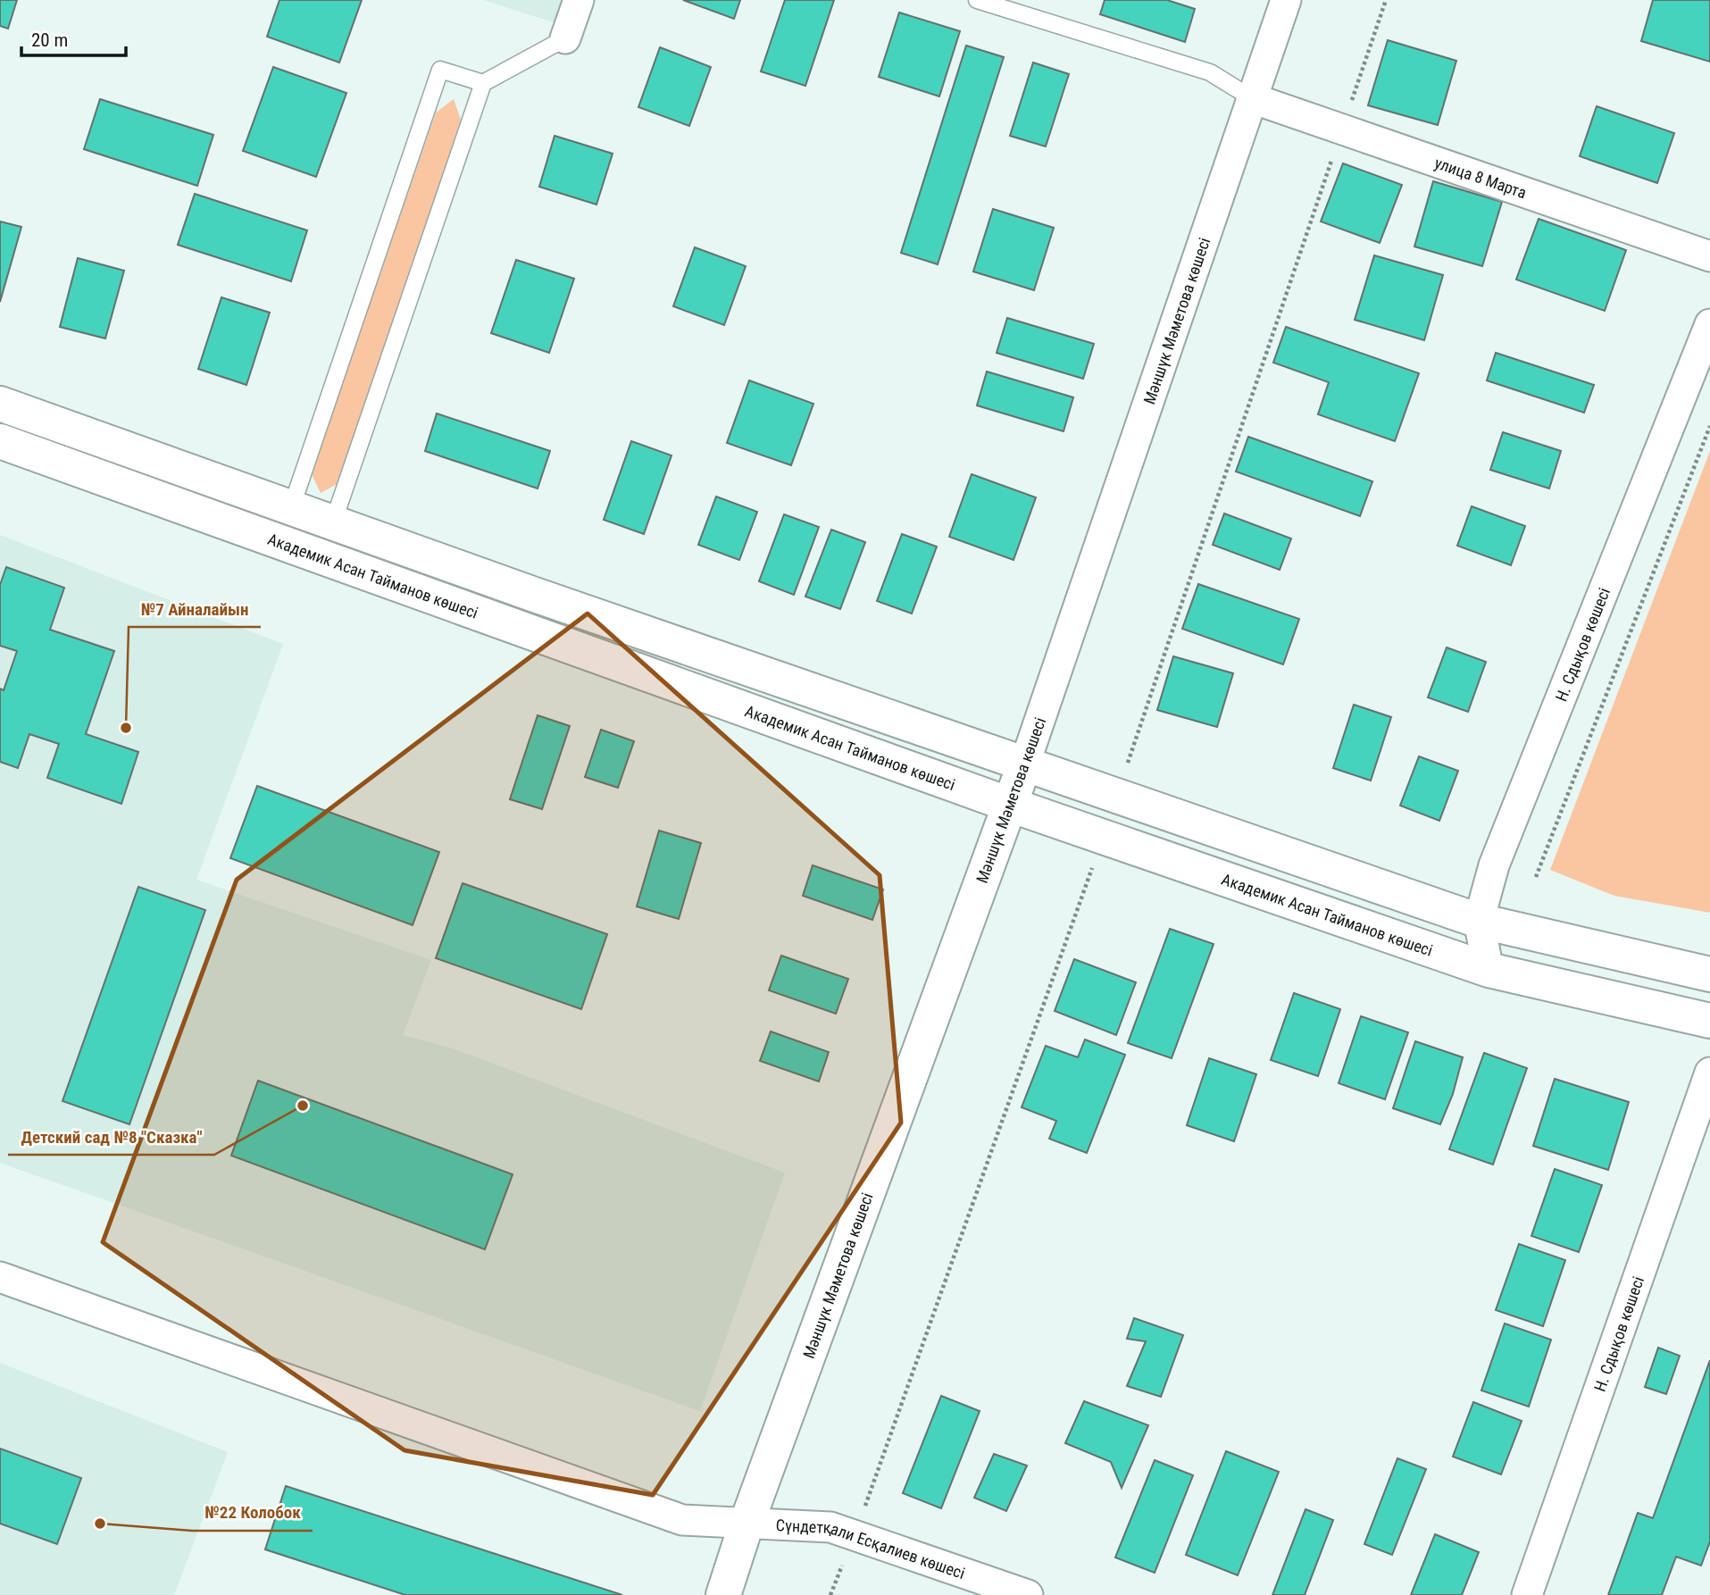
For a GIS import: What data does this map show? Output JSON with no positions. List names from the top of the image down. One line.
{"streets":{"main road":["Мәншүк Мәметова көшесі","Академик Асан Тайманов көшесі"],"street":["улица 8 Марта","Н. Сдықов көшесі","Сүндетқали Есқалиев көшесі"]},"crossings":[["улица 8 Марта","Мәншүк Мәметова көшесі"],["Мәншүк Мәметова көшесі","Академик Асан Тайманов көшесі"],["Мәншүк Мәметова көшесі","Сүндетқали Есқалиев көшесі"],["Академик Асан Тайманов көшесі","Н. Сдықов көшесі"]],"places":["№7 Айналайын","Детский сад №8 \"Сказка\"","№22 Колобок"],"scale_bar":"20 m"}
